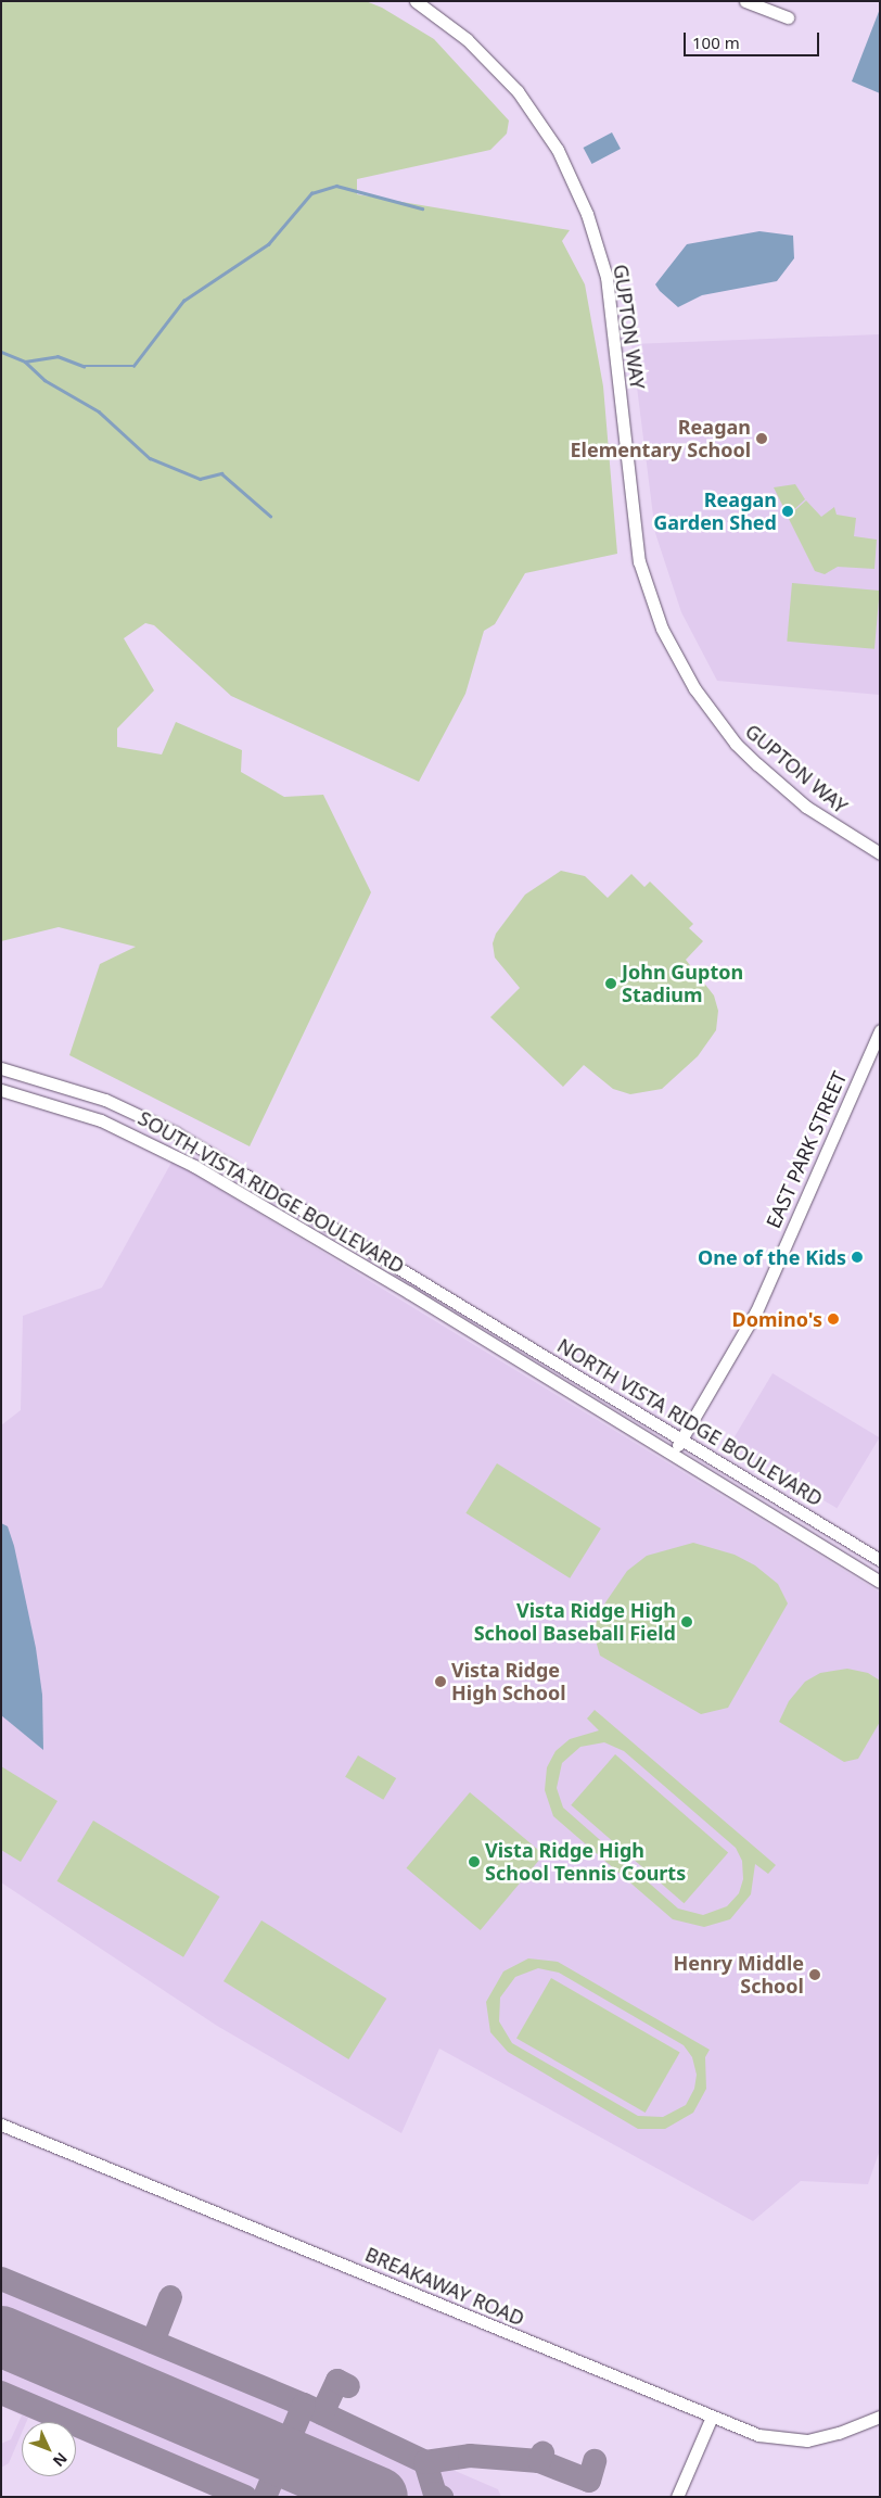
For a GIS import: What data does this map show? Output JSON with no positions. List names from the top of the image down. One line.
{"streets":{"street":["GUPTON WAY","EAST PARK STREET","SOUTH VISTA RIDGE BOULEVARD","NORTH VISTA RIDGE BOULEVARD","BREAKAWAY ROAD"]},"crossings":[["EAST PARK STREET","NORTH VISTA RIDGE BOULEVARD"],["SOUTH VISTA RIDGE BOULEVARD","NORTH VISTA RIDGE BOULEVARD"]],"places":["Reagan Elementary School","Reagan Garden Shed","John Gupton Stadium","One of the Kids","Domino's","Vista Ridge High School Baseball Field","Vista Ridge High School","Vista Ridge High School Tennis Courts","Henry Middle School"],"scale_bar":"100 m","north":"bottom right"}
